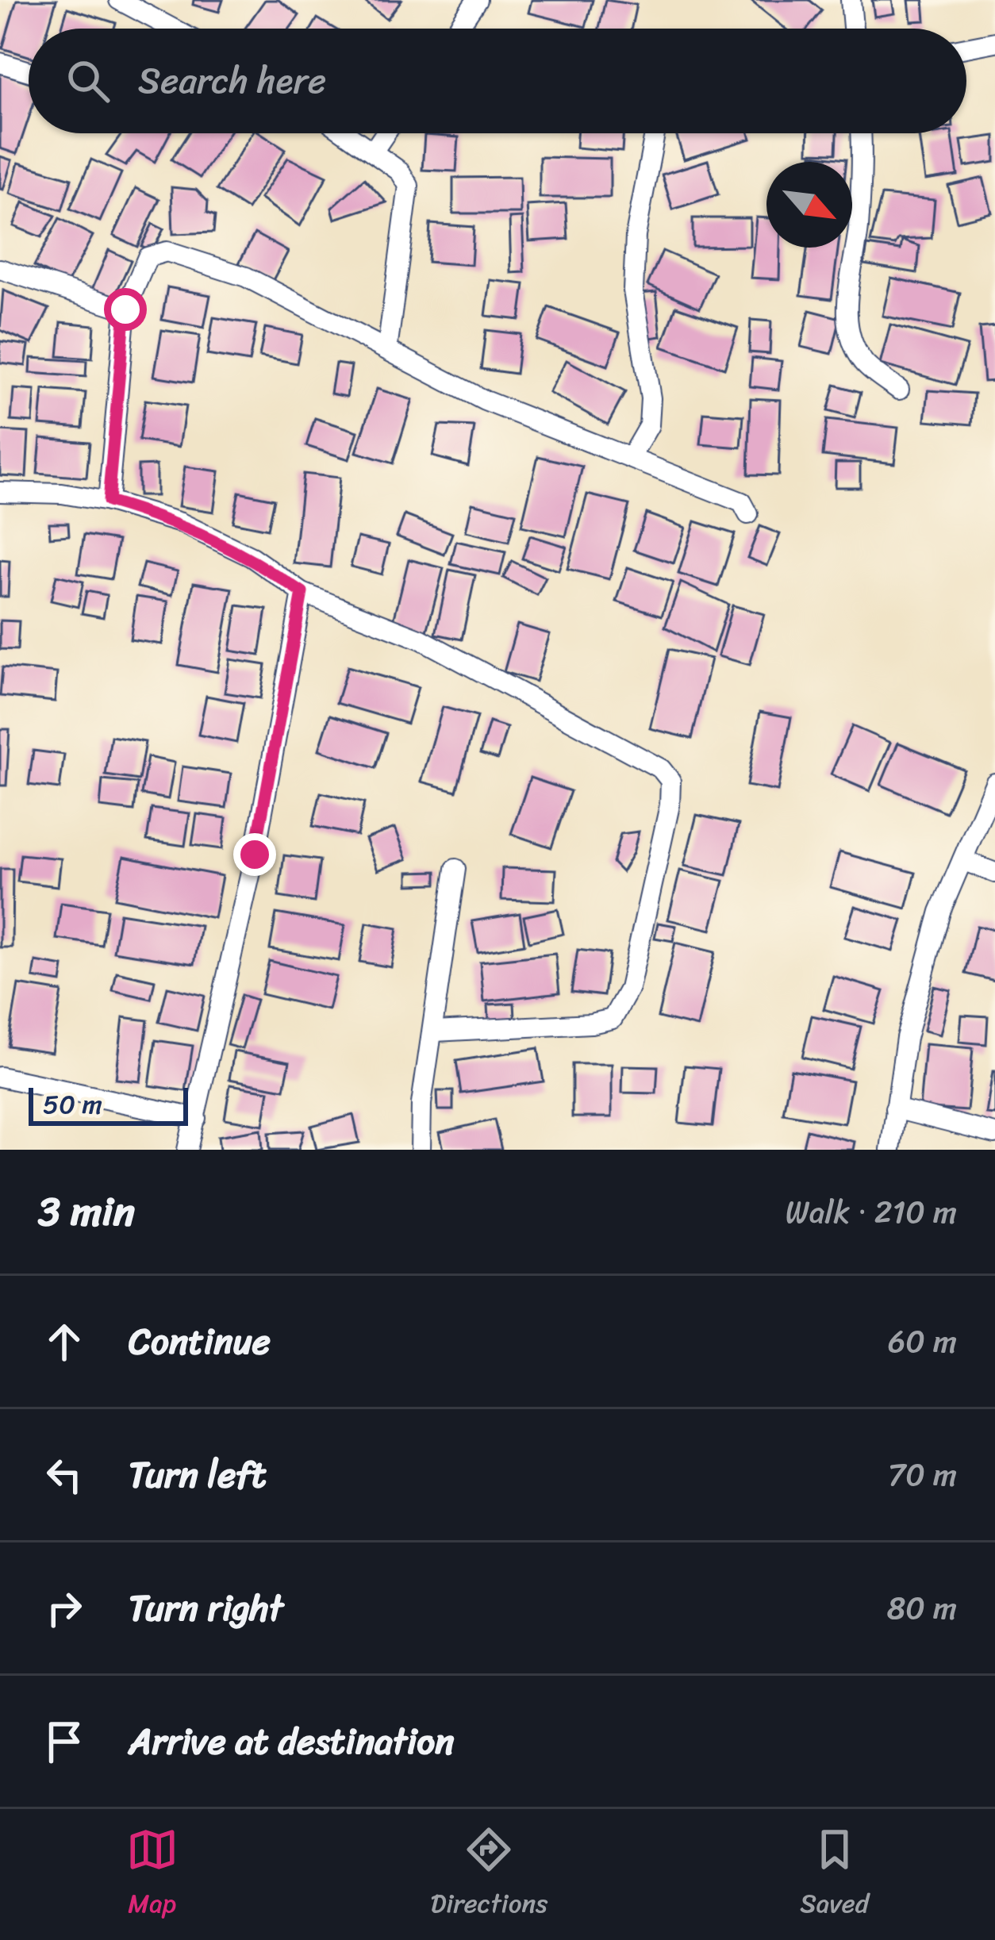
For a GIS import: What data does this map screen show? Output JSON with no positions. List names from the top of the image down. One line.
{"scale_bar":"50 m","north":"bottom right","page":{"search":"Search here","scale":"50 m","heading":["3 min","Walk · 210 m"],"list":[["Continue","60 m"],["Turn left","70 m"],["Turn right","80 m"],"Arrive at destination"],"nav":["Map","Directions","Saved"]}}
